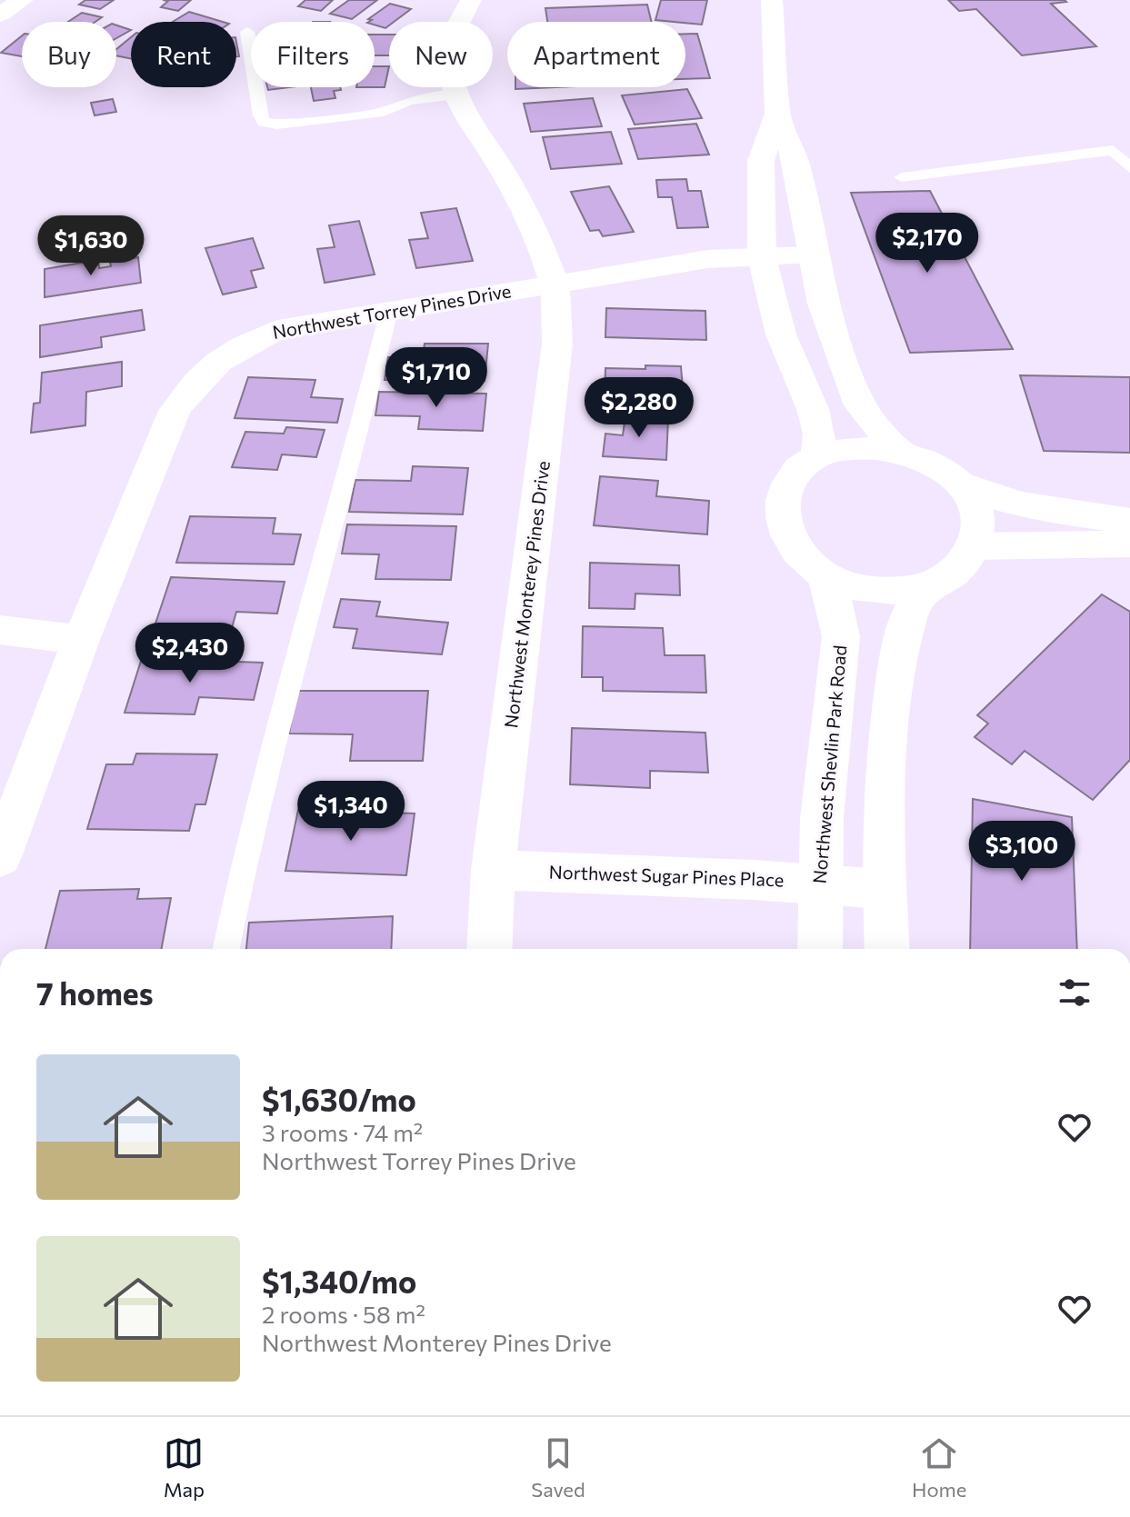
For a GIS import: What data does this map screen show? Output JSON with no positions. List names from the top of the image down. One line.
{"streets":{"street":["Northwest Torrey Pines Drive","Northwest Monterey Pines Drive","Northwest Shevlin Park Road","Northwest Sugar Pines Place"]},"crossings":[["Northwest Torrey Pines Drive","Northwest Monterey Pines Drive"],["Northwest Monterey Pines Drive","Northwest Sugar Pines Place"],["Northwest Shevlin Park Road","Northwest Sugar Pines Place"]],"page":{"chip":["Buy","Rent","Filters","New","Apartment"],"price":["$2,170","$1,630","$1,710","$2,280","$2,430","$1,340","$3,100"],"heading":"7 homes","list":[{"name":"$1,630/mo","note":"3 rooms · 74 m² · Northwest Torrey Pines Drive"},{"name":"$1,340/mo","note":"2 rooms · 58 m² · Northwest Monterey Pines Drive"}],"tabs":["Map","Saved","Home"]}}
